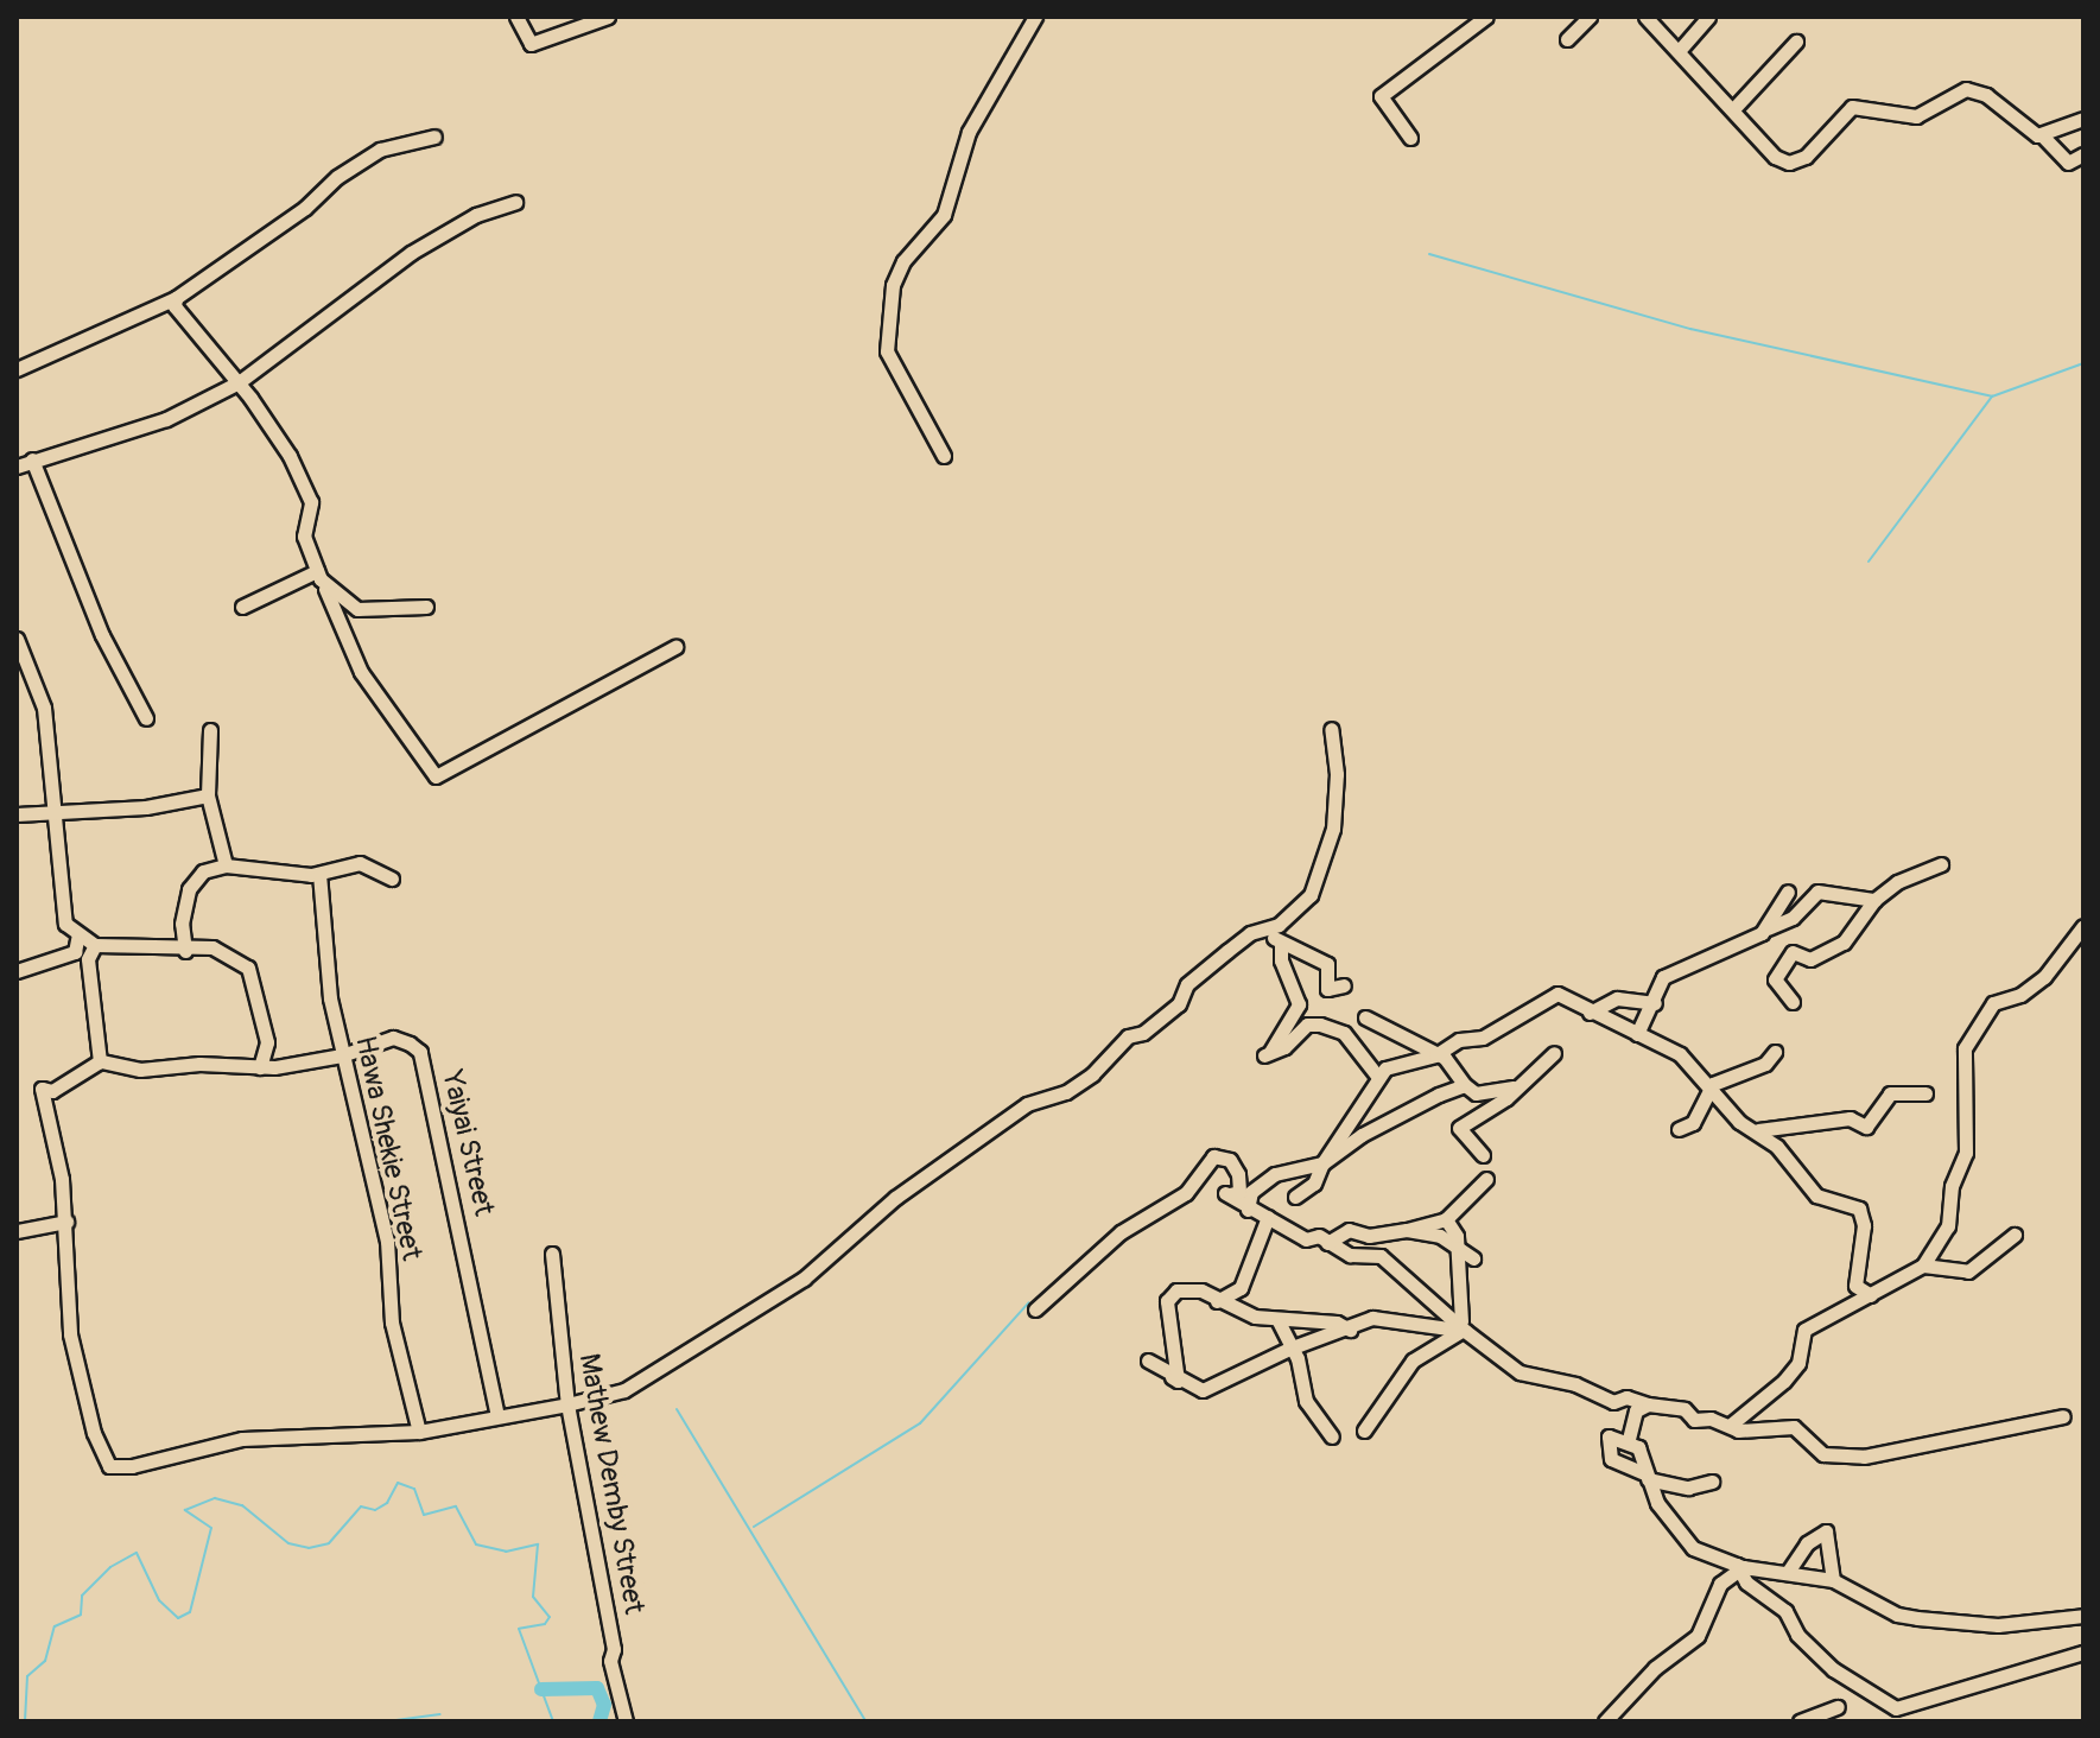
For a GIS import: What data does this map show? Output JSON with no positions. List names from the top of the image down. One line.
{"streets":{"street":["Yaiyai Street","Hawa Shekie Street","Mathew Demby Street"]},"crossings":[["Yaiyai Street","Hawa Shekie Street"]]}
